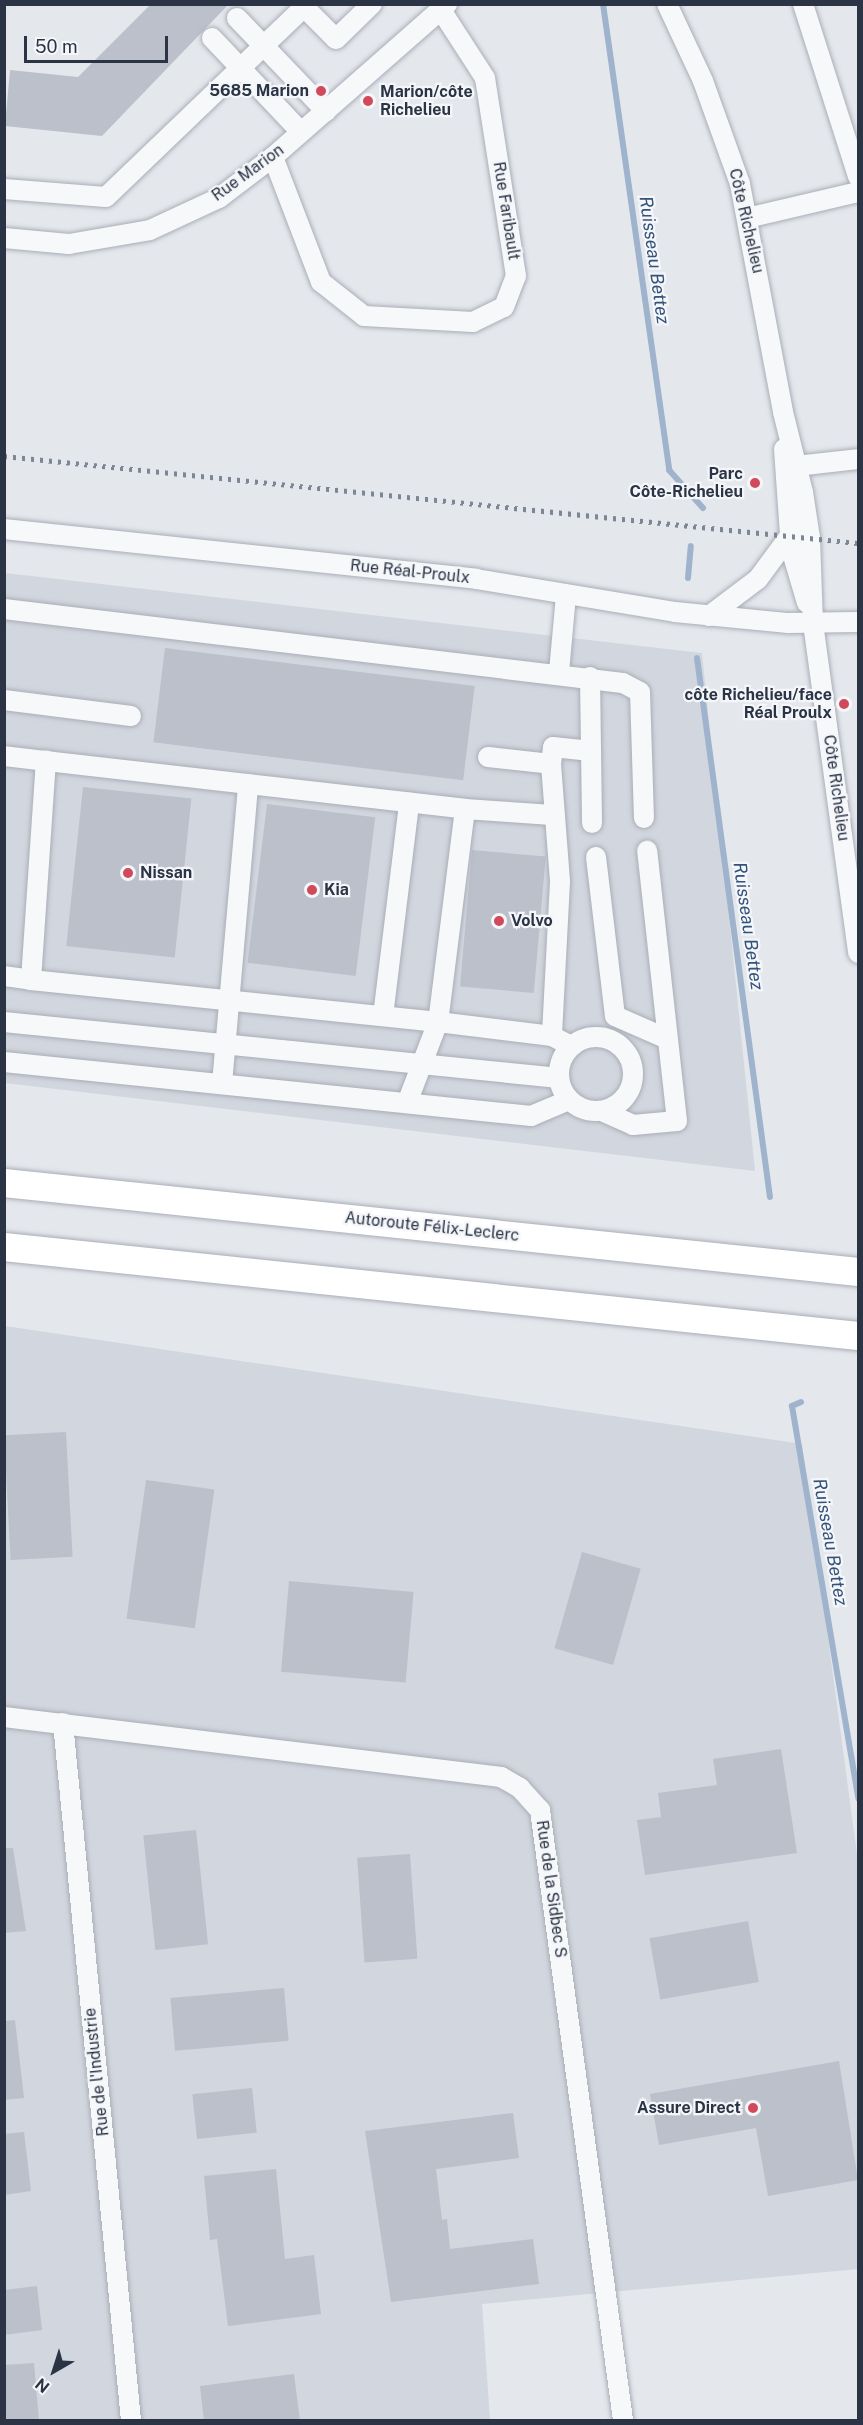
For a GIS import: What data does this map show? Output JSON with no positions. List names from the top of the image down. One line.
{"streets":{"highway":["Autoroute Félix-Leclerc"],"street":["Rue Marion","Rue Faribault","Côte Richelieu","Rue Réal-Proulx","Rue de la Sidbec S","Rue de l'Industrie"]},"crossings":[["Rue Marion","Rue Faribault"],["Côte Richelieu","Rue Réal-Proulx"],["Rue de la Sidbec S","Rue de l'Industrie"]],"water":["Ruisseau Bettez"],"places":["5685 Marion","Marion/côte Richelieu","Parc Côte-Richelieu","côte Richelieu/face Réal Proulx","Nissan","Kia","Volvo","Assure Direct"],"scale_bar":"50 m","north":"bottom left"}
